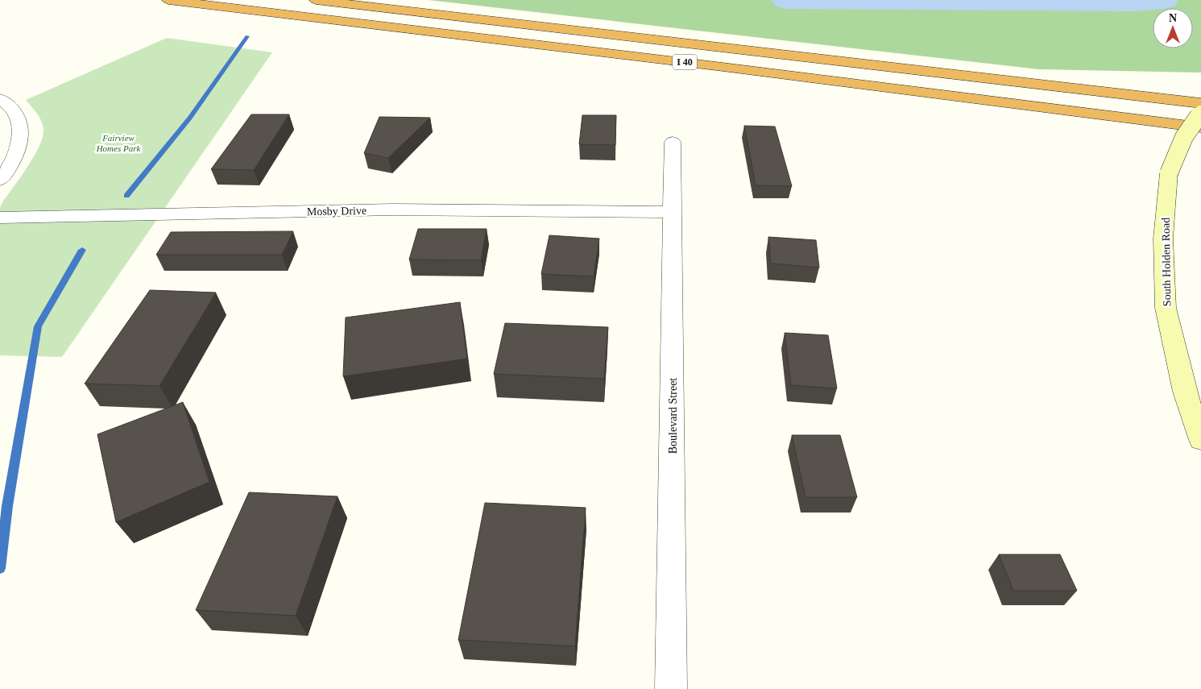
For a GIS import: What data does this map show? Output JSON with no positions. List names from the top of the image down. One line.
{"streets":{"highway":["I 40"],"main road":["South Holden Road"],"street":["Mosby Drive","Boulevard Street"]},"crossings":[["Mosby Drive","Boulevard Street"]],"parks":["Fairview Homes Park"],"north":"top"}
